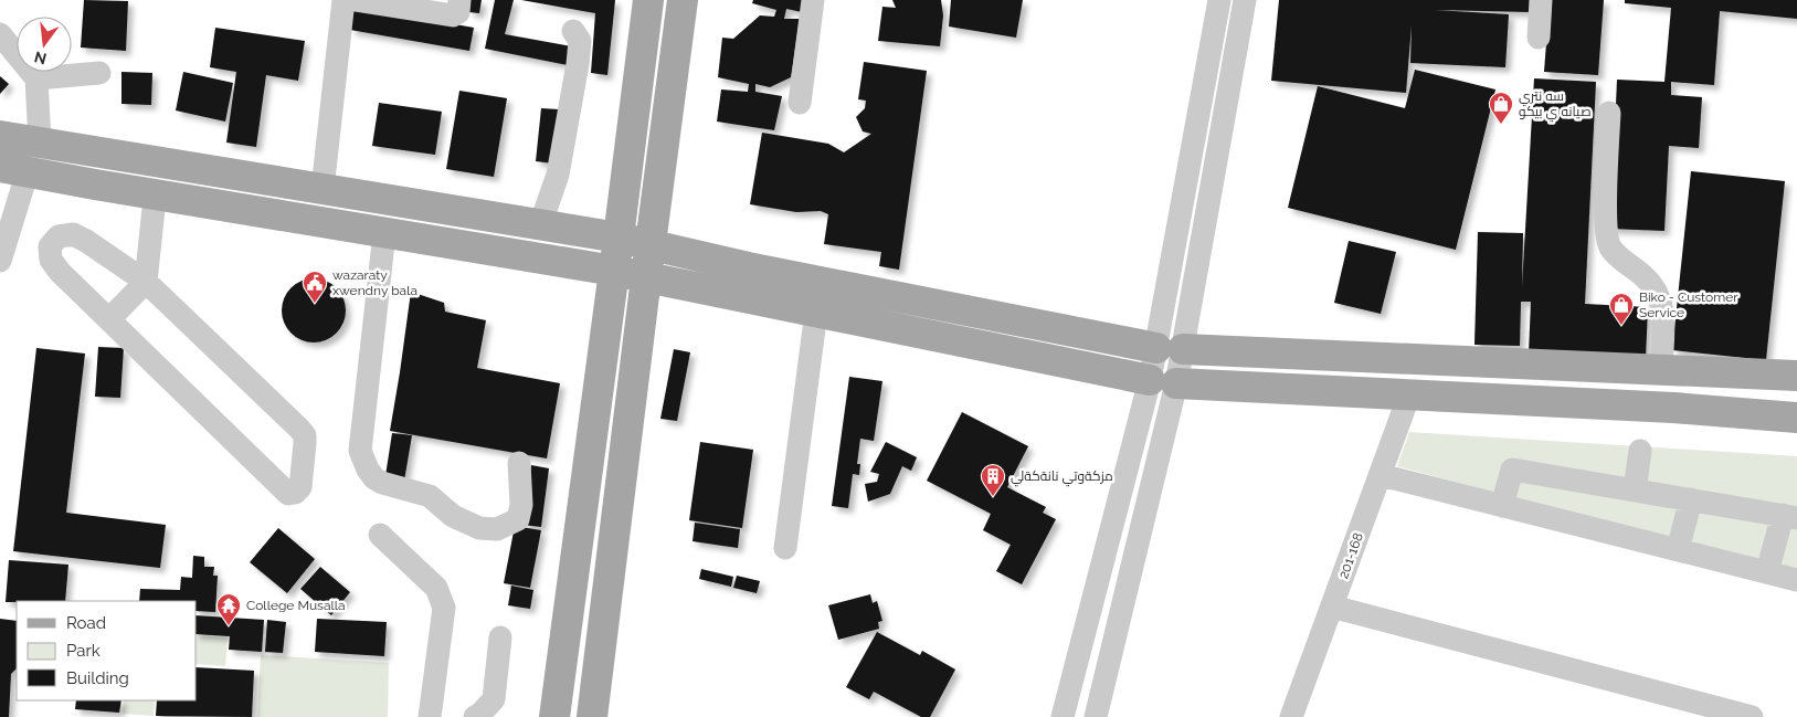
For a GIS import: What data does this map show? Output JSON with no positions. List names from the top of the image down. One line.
{"streets":{"street":["201-168"]},"places":{"shop":["سه نتري صيانه ي بيكو","Biko - Customer Service"],"public building":["wazaraty xwendny bala"],"building":["مزكةوتي نانةكةلي"],"temple":["College Musalla"]},"legend":["Road","Park","Building"],"north":"bottom"}
